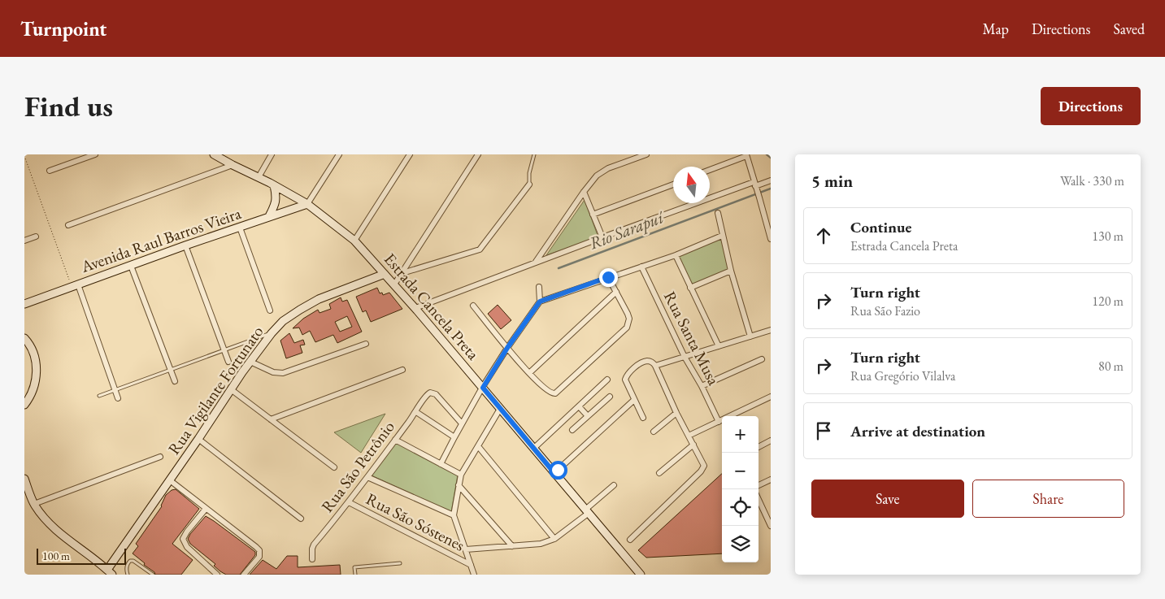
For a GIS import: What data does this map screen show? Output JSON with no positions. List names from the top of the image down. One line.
{"streets":{"street":["Avenida Raul Barros Vieira","Estrada Cancela Preta","Rua Santa Musa","Rua Vigilante Fortunato","Rua São Petrônio","Rua São Sóstenes"]},"crossings":[["Avenida Raul Barros Vieira","Estrada Cancela Preta"],["Estrada Cancela Preta","Rua Vigilante Fortunato"],["Rua São Petrônio","Rua São Sóstenes"]],"water":["Rio Sarapuí"],"scale_bar":"100 m","north":"top","page":{"header":"Turnpoint","nav":["Map","Directions","Saved"],"buttons":["Directions",["Save","Share"]],"title":"Find us","heading":["5 min","Walk · 330 m"],"list":[["Continue","Estrada Cancela Preta","130 m"],["Turn right","Rua São Fazio","120 m"],["Turn right","Rua Gregório Vilalva","80 m"],"Arrive at destination"],"map_buttons":["+","−"],"scale":"100 m"}}
